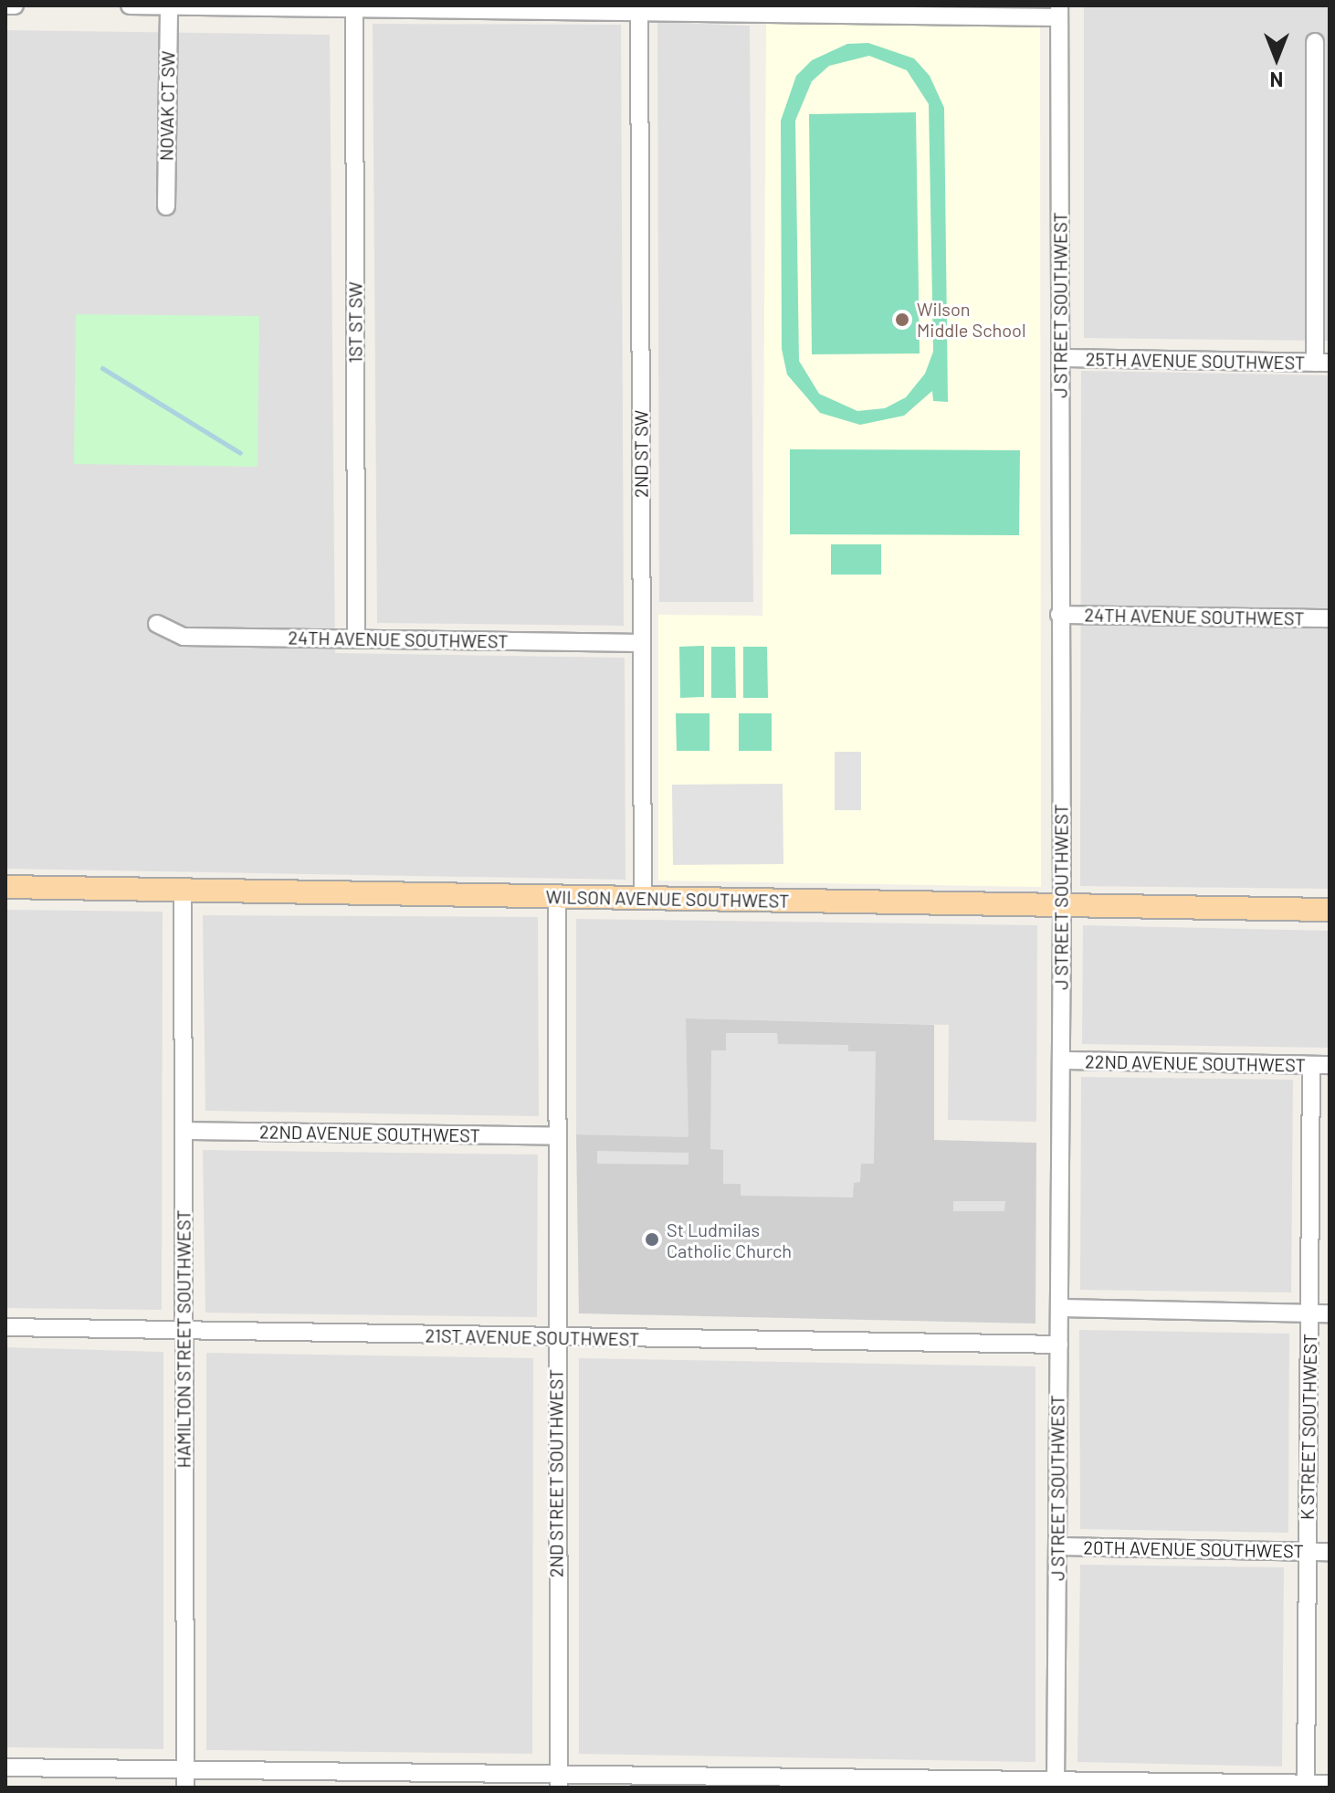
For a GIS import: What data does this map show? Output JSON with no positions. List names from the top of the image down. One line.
{"streets":{"main road":["WILSON AVENUE SOUTHWEST"],"street":["NOVAK CT SW","J STREET SOUTHWEST","1ST ST SW","25TH AVENUE SOUTHWEST","2ND ST SW","24TH AVENUE SOUTHWEST","22ND AVENUE SOUTHWEST","21ST AVENUE SOUTHWEST","HAMILTON STREET SOUTHWEST","K STREET SOUTHWEST","2ND STREET SOUTHWEST","20TH AVENUE SOUTHWEST"]},"crossings":[["J STREET SOUTHWEST","25TH AVENUE SOUTHWEST"],["J STREET SOUTHWEST","24TH AVENUE SOUTHWEST"],["J STREET SOUTHWEST","WILSON AVENUE SOUTHWEST"],["J STREET SOUTHWEST","22ND AVENUE SOUTHWEST"],["J STREET SOUTHWEST","21ST AVENUE SOUTHWEST"],["J STREET SOUTHWEST","20TH AVENUE SOUTHWEST"],["1ST ST SW","24TH AVENUE SOUTHWEST"],["2ND ST SW","24TH AVENUE SOUTHWEST"],["2ND ST SW","WILSON AVENUE SOUTHWEST"],["WILSON AVENUE SOUTHWEST","HAMILTON STREET SOUTHWEST"],["WILSON AVENUE SOUTHWEST","2ND STREET SOUTHWEST"],["22ND AVENUE SOUTHWEST","HAMILTON STREET SOUTHWEST"],["22ND AVENUE SOUTHWEST","K STREET SOUTHWEST"],["22ND AVENUE SOUTHWEST","2ND STREET SOUTHWEST"],["21ST AVENUE SOUTHWEST","HAMILTON STREET SOUTHWEST"],["21ST AVENUE SOUTHWEST","2ND STREET SOUTHWEST"],["K STREET SOUTHWEST","20TH AVENUE SOUTHWEST"]],"places":["Wilson Middle School","St Ludmilas Catholic Church"],"north":"bottom"}
